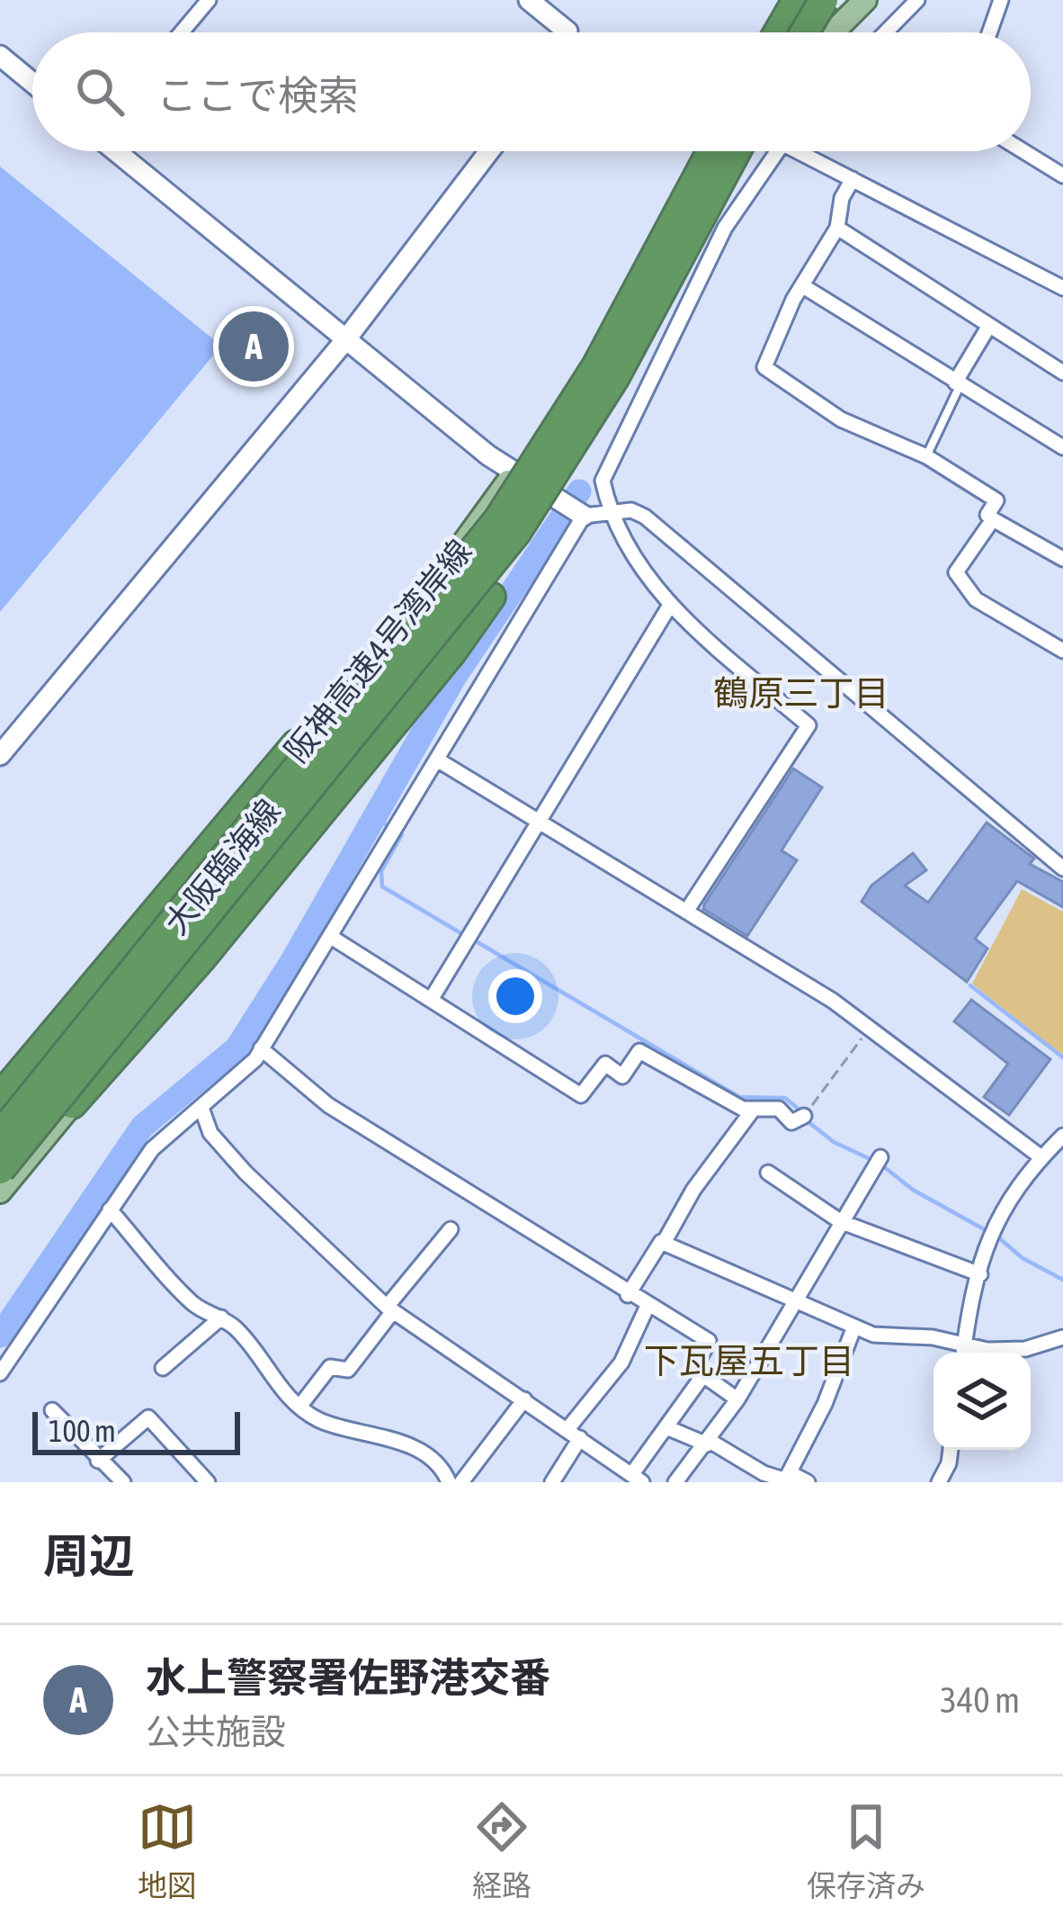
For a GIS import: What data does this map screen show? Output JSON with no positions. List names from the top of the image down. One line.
{"streets":{"highway":["阪神高速4号湾岸線"],"main road":["大阪臨海線"]},"districts":["鶴原三丁目","下瓦屋五丁目"],"scale_bar":"100 m","page":{"search":"ここで検索","pins":"A","scale":"100 m","heading":"周辺","list":[{"mark":"A","name":"水上警察署佐野港交番","note":"公共施設","value":"340 m"}],"nav":["地図","経路","保存済み"]}}
